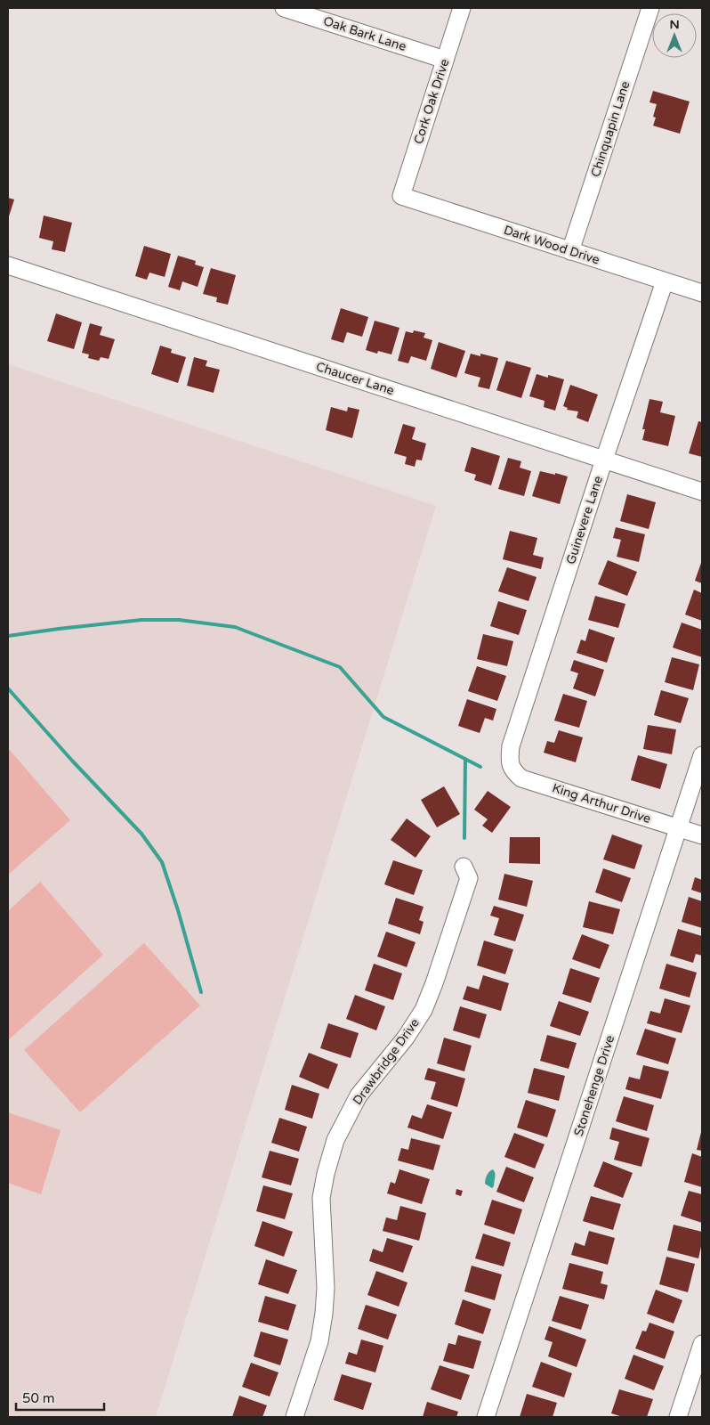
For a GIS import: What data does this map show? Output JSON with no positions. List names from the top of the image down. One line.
{"streets":{"street":["Oak Bark Lane","Cork Oak Drive","Chinquapin Lane","Dark Wood Drive","Chaucer Lane","Guinevere Lane","King Arthur Drive","Drawbridge Drive","Stonehenge Drive"]},"crossings":[["Oak Bark Lane","Cork Oak Drive"],["Cork Oak Drive","Dark Wood Drive"],["Chinquapin Lane","Dark Wood Drive"],["Dark Wood Drive","Guinevere Lane"],["Chaucer Lane","Guinevere Lane"],["Guinevere Lane","King Arthur Drive"],["King Arthur Drive","Stonehenge Drive"]],"scale_bar":"50 m","north":"top"}
